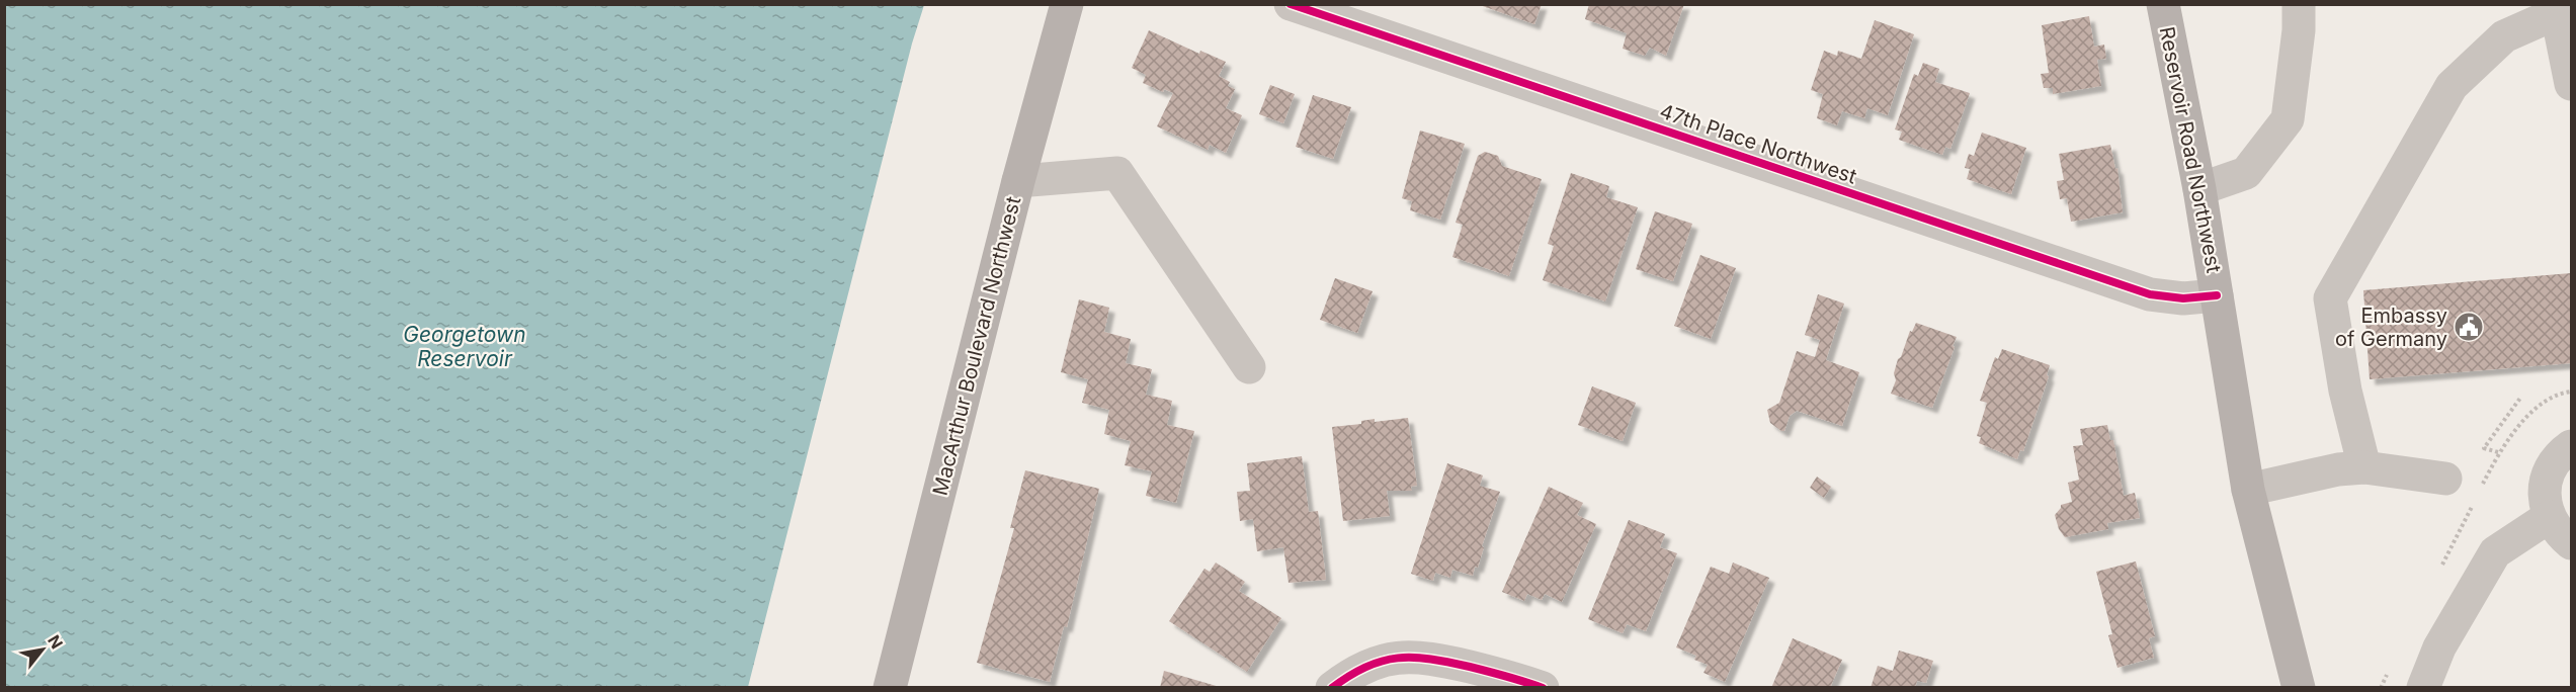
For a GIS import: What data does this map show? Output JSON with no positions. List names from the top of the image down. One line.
{"streets":{"main road":["Reservoir Road Northwest","MacArthur Boulevard Northwest"],"street":["47th Place Northwest"]},"crossings":[["47th Place Northwest","Reservoir Road Northwest"]],"water":["Georgetown Reservoir"],"places":{"public building":["Embassy of Germany"]},"north":"top right"}
